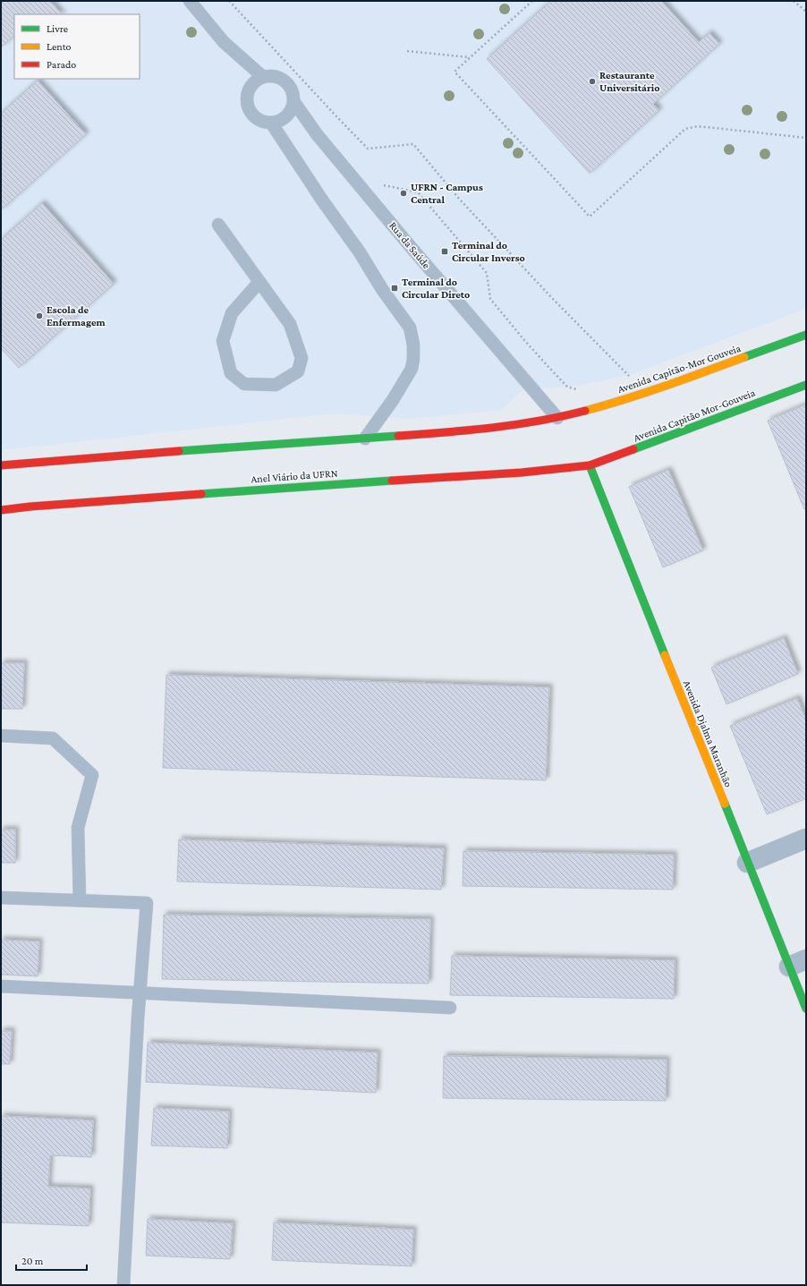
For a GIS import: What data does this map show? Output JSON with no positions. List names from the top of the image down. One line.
{"streets":{"main road":["Avenida Capitão-Mor Gouveia","Avenida Capitão Mor-Gouveia","Anel Viário da UFRN","Avenida Djalma Maranhão"],"lane":["Rua da Saúde"]},"crossings":[["Rua da Saúde","Avenida Capitão-Mor Gouveia"],["Avenida Capitão Mor-Gouveia","Anel Viário da UFRN"],["Avenida Capitão Mor-Gouveia","Avenida Djalma Maranhão"],["Anel Viário da UFRN","Avenida Djalma Maranhão"]],"places":{"other":["Restaurante Universitário","UFRN - Campus Central","Escola de Enfermagem"],"transit":["Terminal do Circular Inverso","Terminal do Circular Direto"]},"legend":["Livre","Lento","Parado"],"scale_bar":"20 m"}
